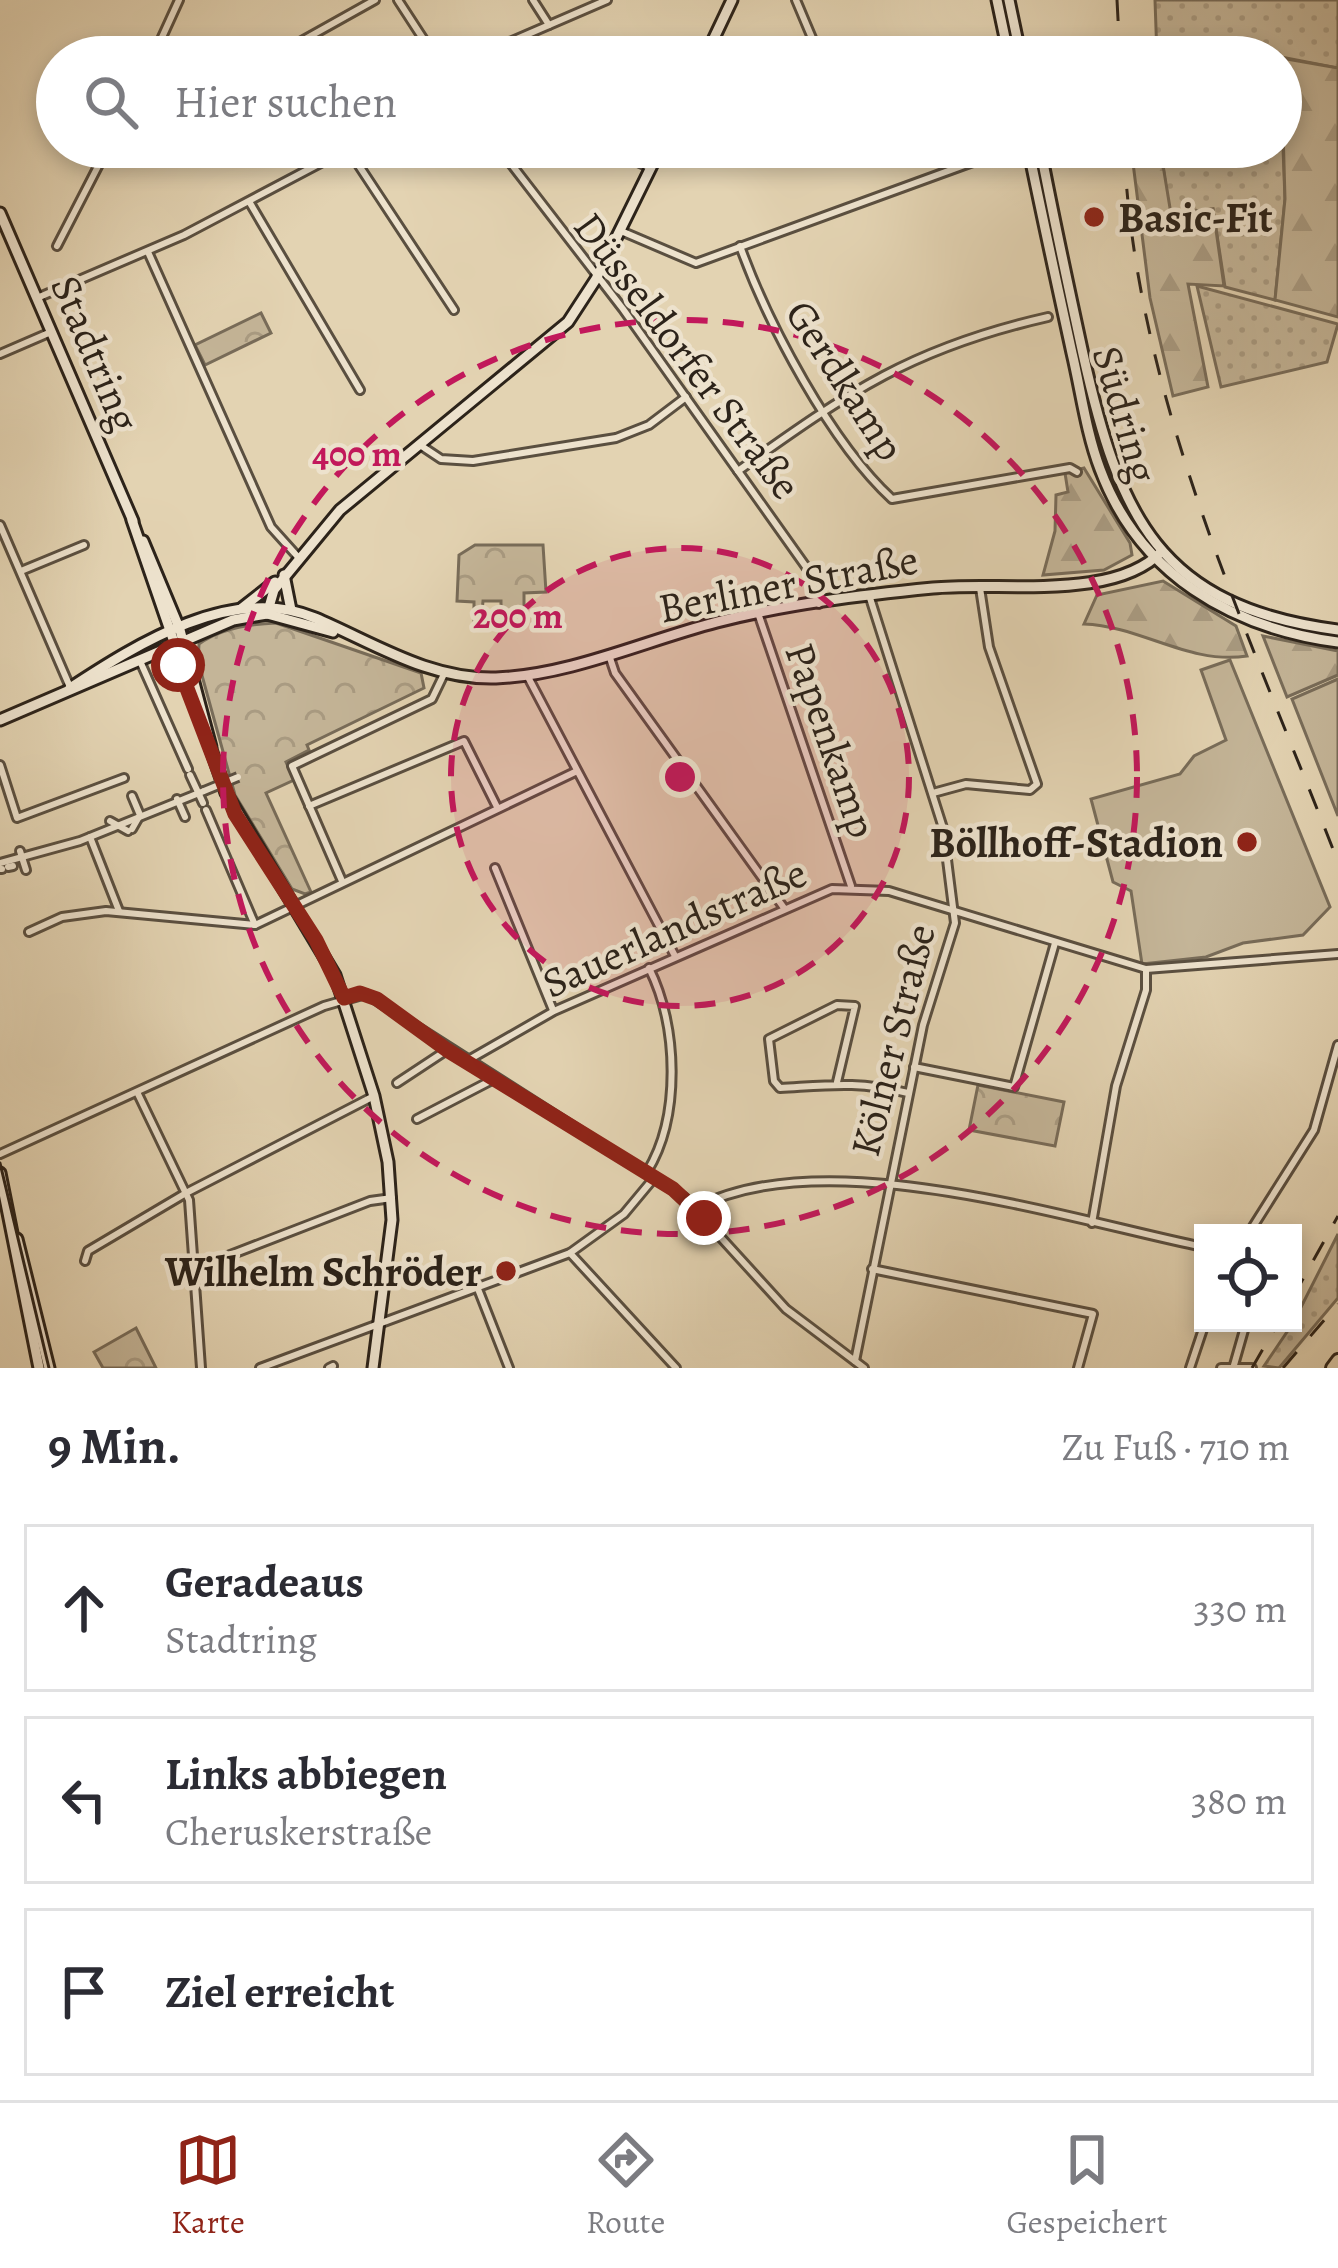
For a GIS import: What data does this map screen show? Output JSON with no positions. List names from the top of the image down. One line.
{"streets":{"street":["Stadtring","Düsseldorfer Straße","Gerdkamp","Südring","Berliner Straße","Papenkamp","Sauerlandstraße","Kölner Straße"]},"crossings":[["Stadtring","Berliner Straße"],["Düsseldorfer Straße","Berliner Straße"],["Südring","Berliner Straße"],["Berliner Straße","Papenkamp"],["Berliner Straße","Kölner Straße"],["Papenkamp","Sauerlandstraße"],["Sauerlandstraße","Kölner Straße"]],"places":["Basic-Fit","Böllhoff-Stadion","Wilhelm Schröder"],"page":{"search":"Hier suchen","heading":["9 Min.","Zu Fuß · 710 m"],"list":[["Geradeaus","Stadtring","330 m"],["Links abbiegen","Cheruskerstraße","380 m"],"Ziel erreicht"],"nav":["Karte","Route","Gespeichert"]},"rings":["400 m","200 m"]}
